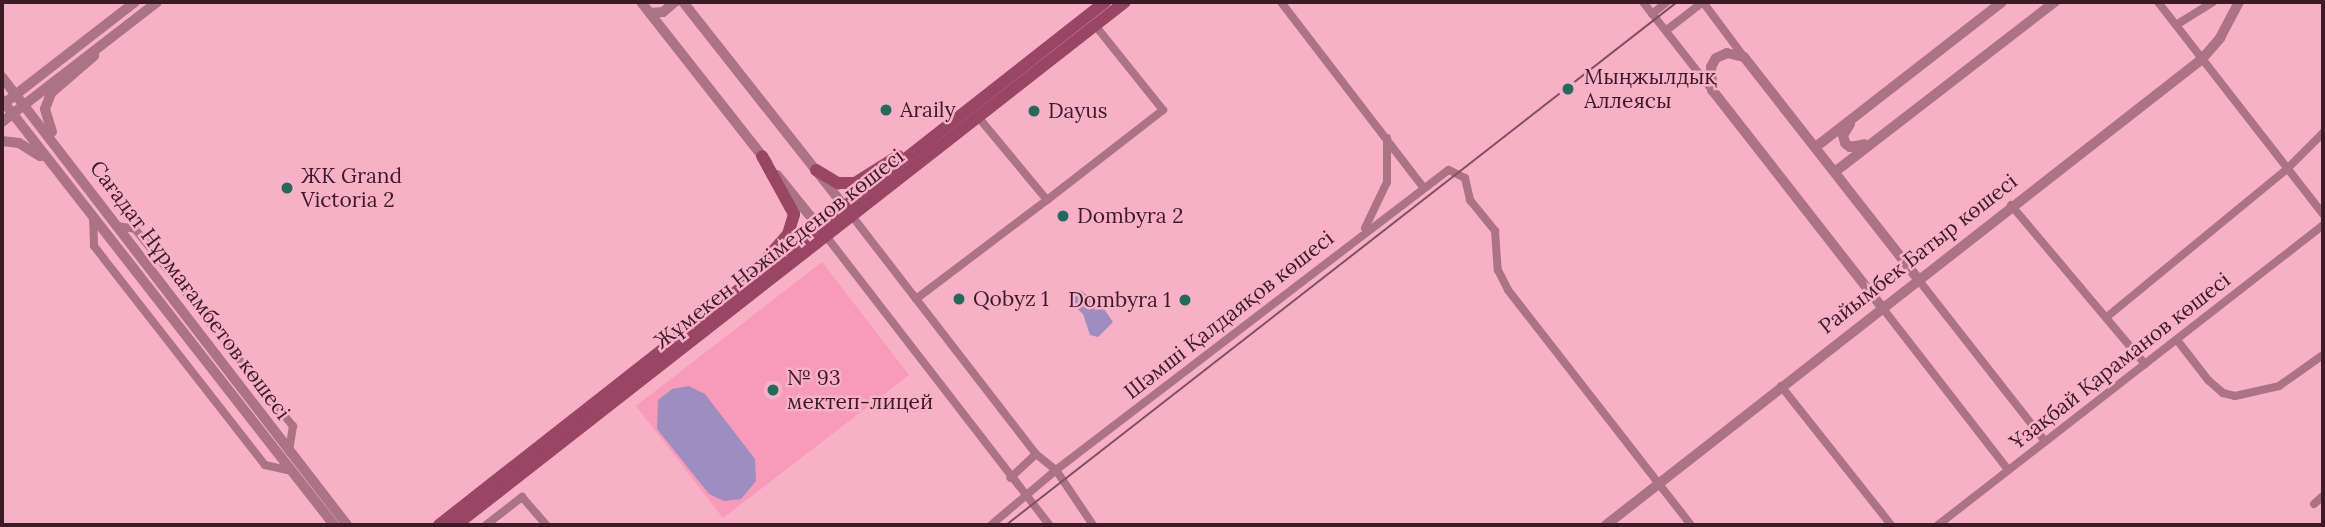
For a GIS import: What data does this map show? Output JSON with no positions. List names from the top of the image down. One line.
{"streets":{"main road":["Жұмекен Нәжімеденов көшесі"],"street":["Райымбек Батыр көшесі","Сағадат Нұрмағамбетов көшесі","Шәмші Қалдаяқов көшесі","Ұзақбай Қараманов көшесі"]},"crossings":[["Райымбек Батыр көшесі","Шәмші Қалдаяқов көшесі"]],"places":["Мыңжылдық Аллеясы","Araily","Dayus","ЖК Grand Victoria 2","Dombyra 2","Qobyz 1","Dombyra 1","№ 93 мектеп-лицей"]}
